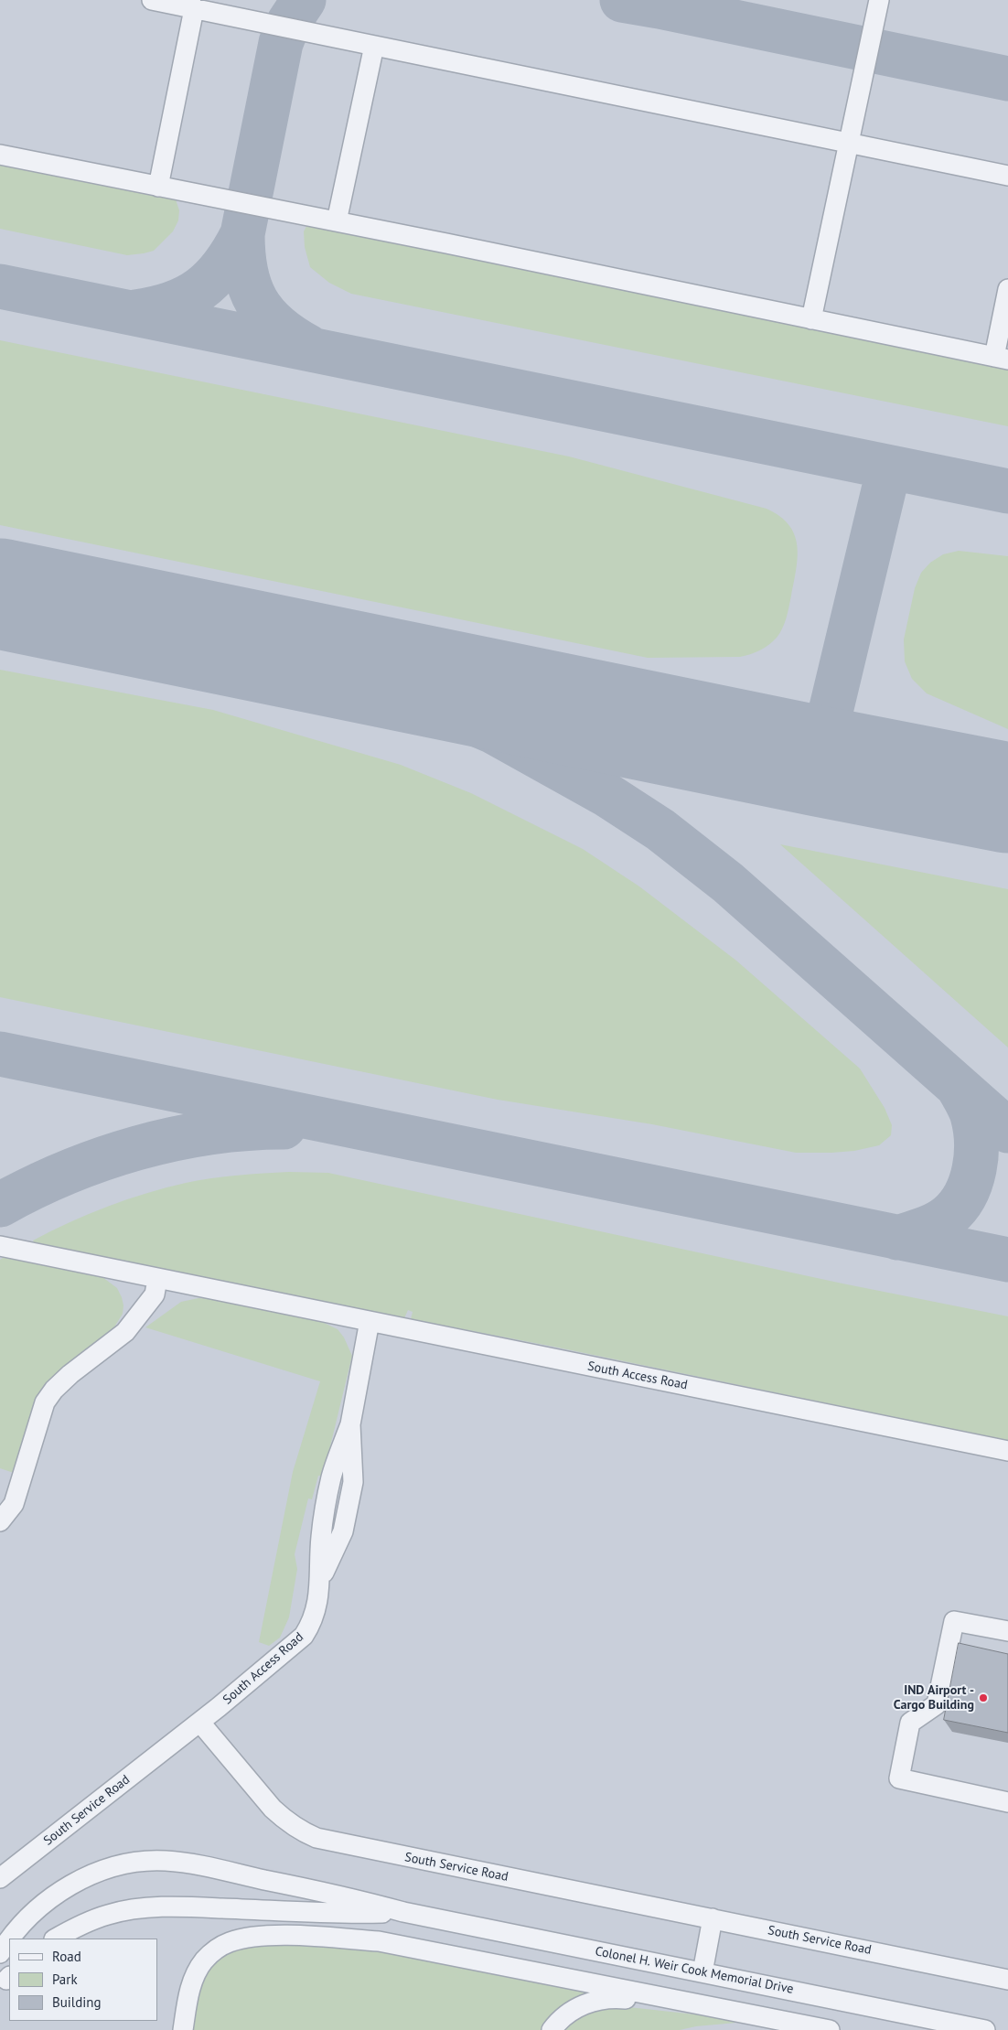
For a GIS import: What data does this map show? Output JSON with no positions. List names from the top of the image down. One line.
{"streets":{"street":["South Access Road","South Service Road","Colonel H. Weir Cook Memorial Drive"]},"crossings":[["South Access Road","South Service Road"]],"places":["IND Airport - Cargo Building"],"legend":["Road","Park","Building"]}
